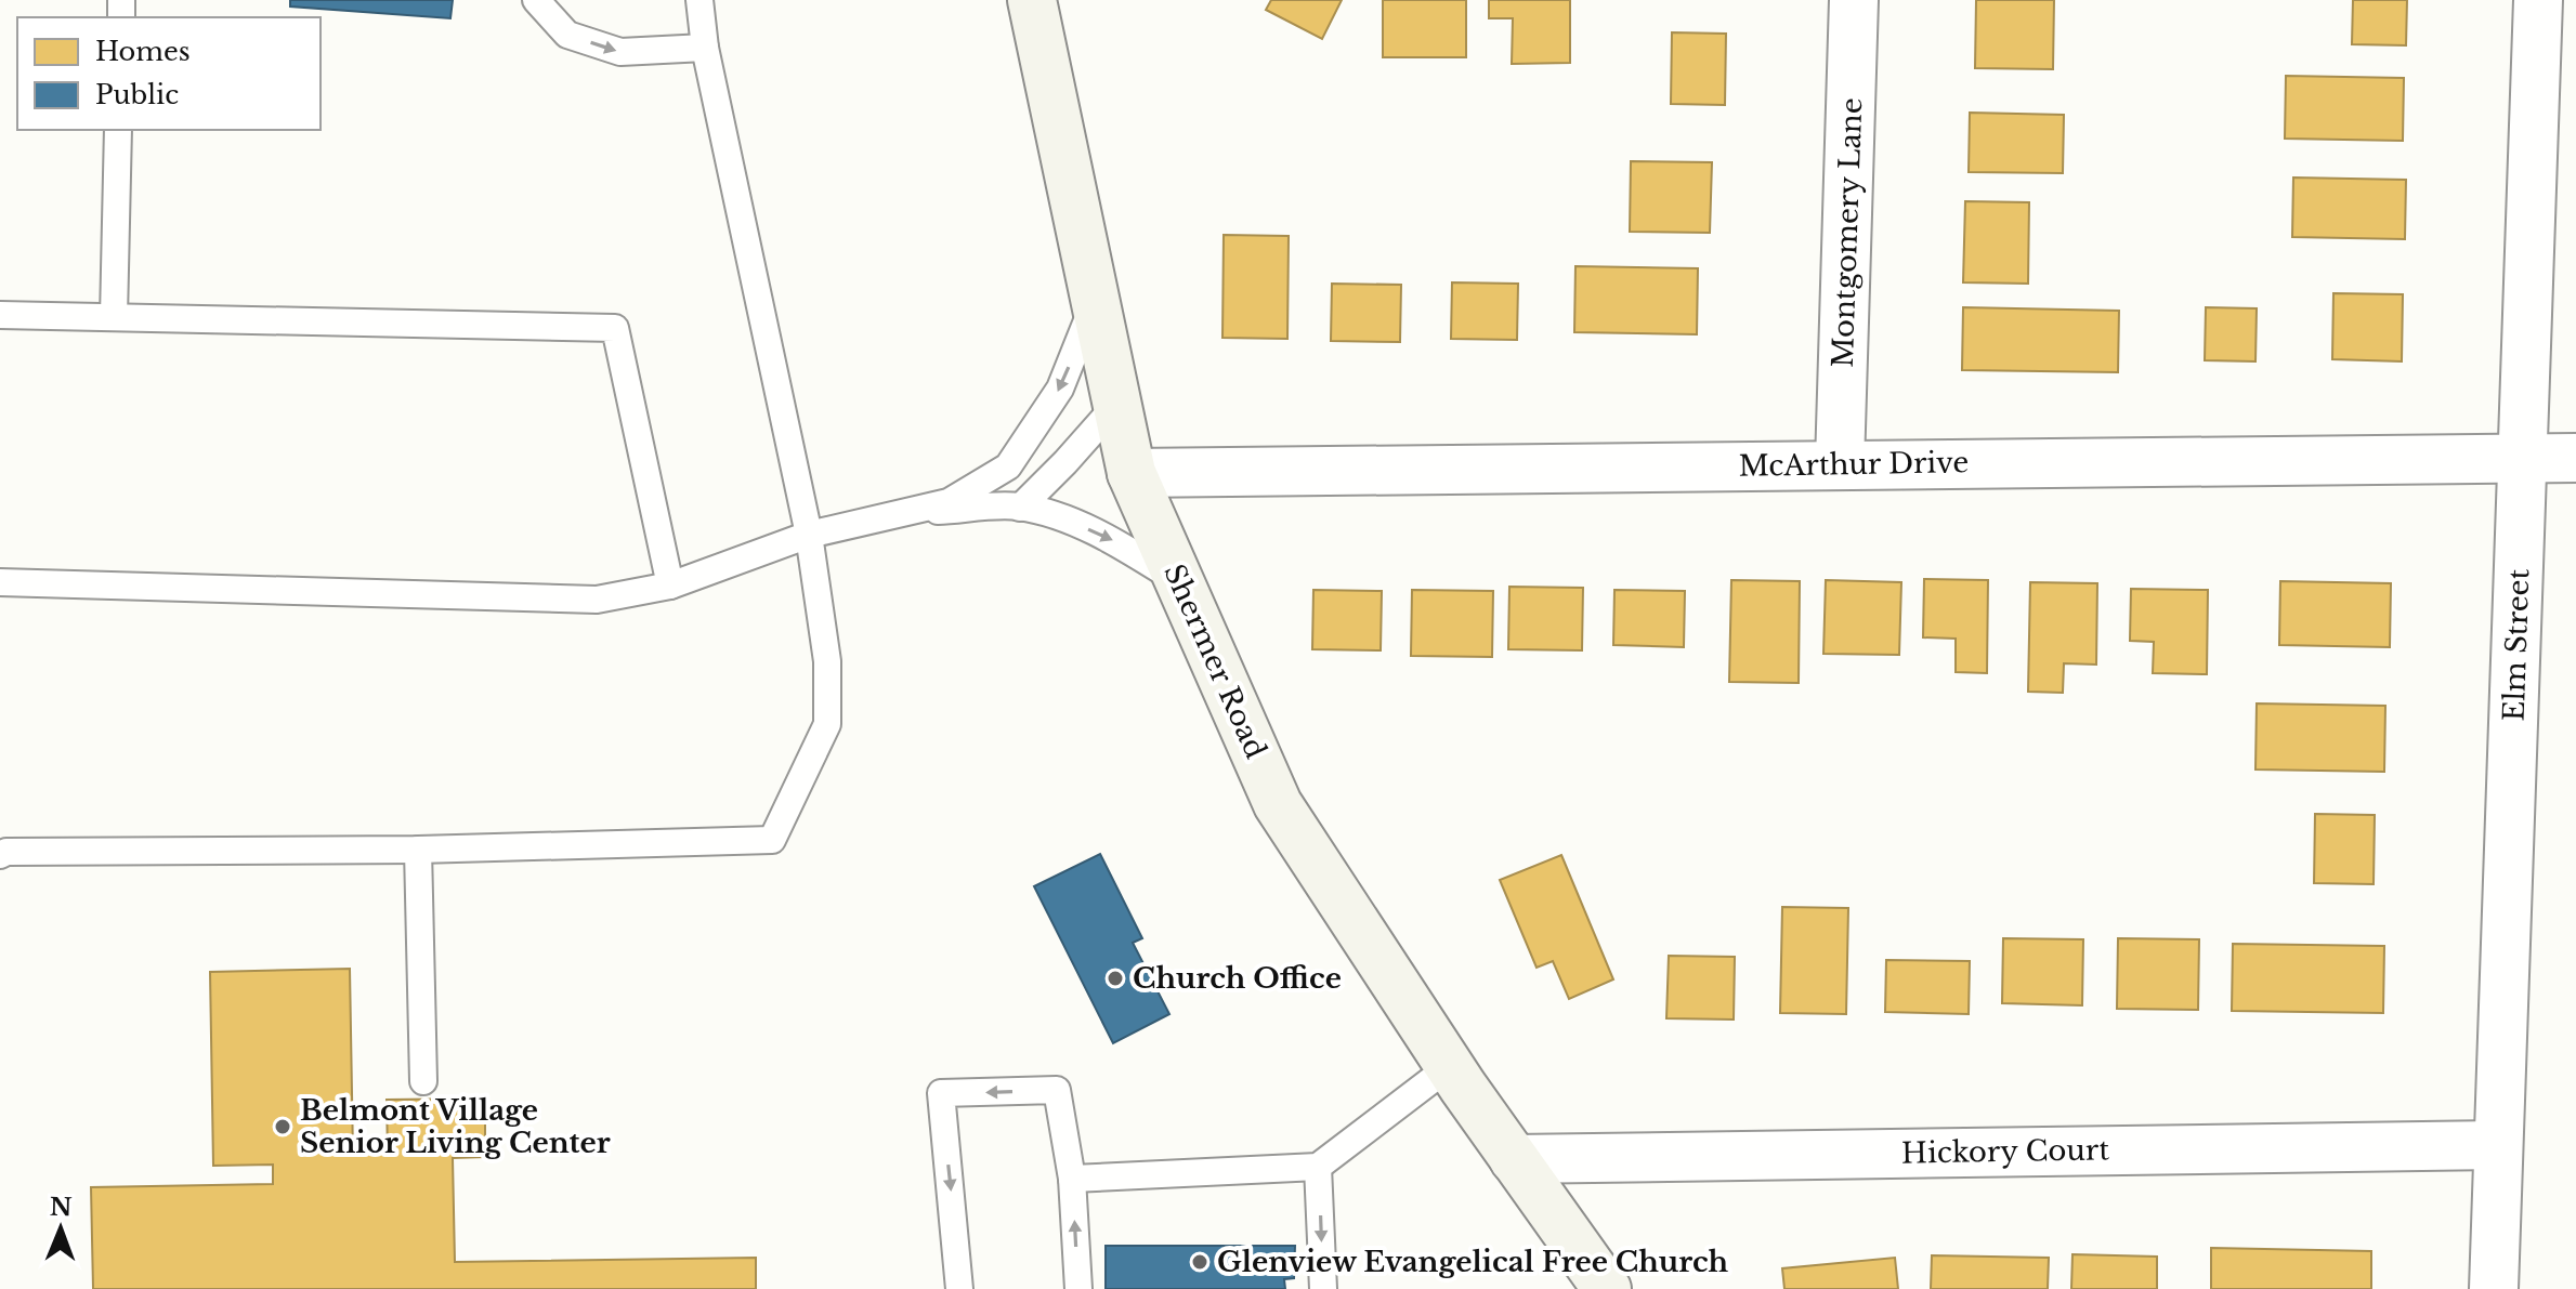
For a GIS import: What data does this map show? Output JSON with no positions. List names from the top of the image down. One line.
{"streets":{"main road":["Shermer Road"],"street":["Montgomery Lane","McArthur Drive","Elm Street","Hickory Court"]},"crossings":[["Montgomery Lane","McArthur Drive"],["McArthur Drive","Elm Street"],["McArthur Drive","Shermer Road"],["Elm Street","Hickory Court"],["Shermer Road","Hickory Court"]],"places":["Church Office","Belmont Village Senior Living Center","Glenview Evangelical Free Church"],"legend":["Homes","Public"],"north":"top"}
